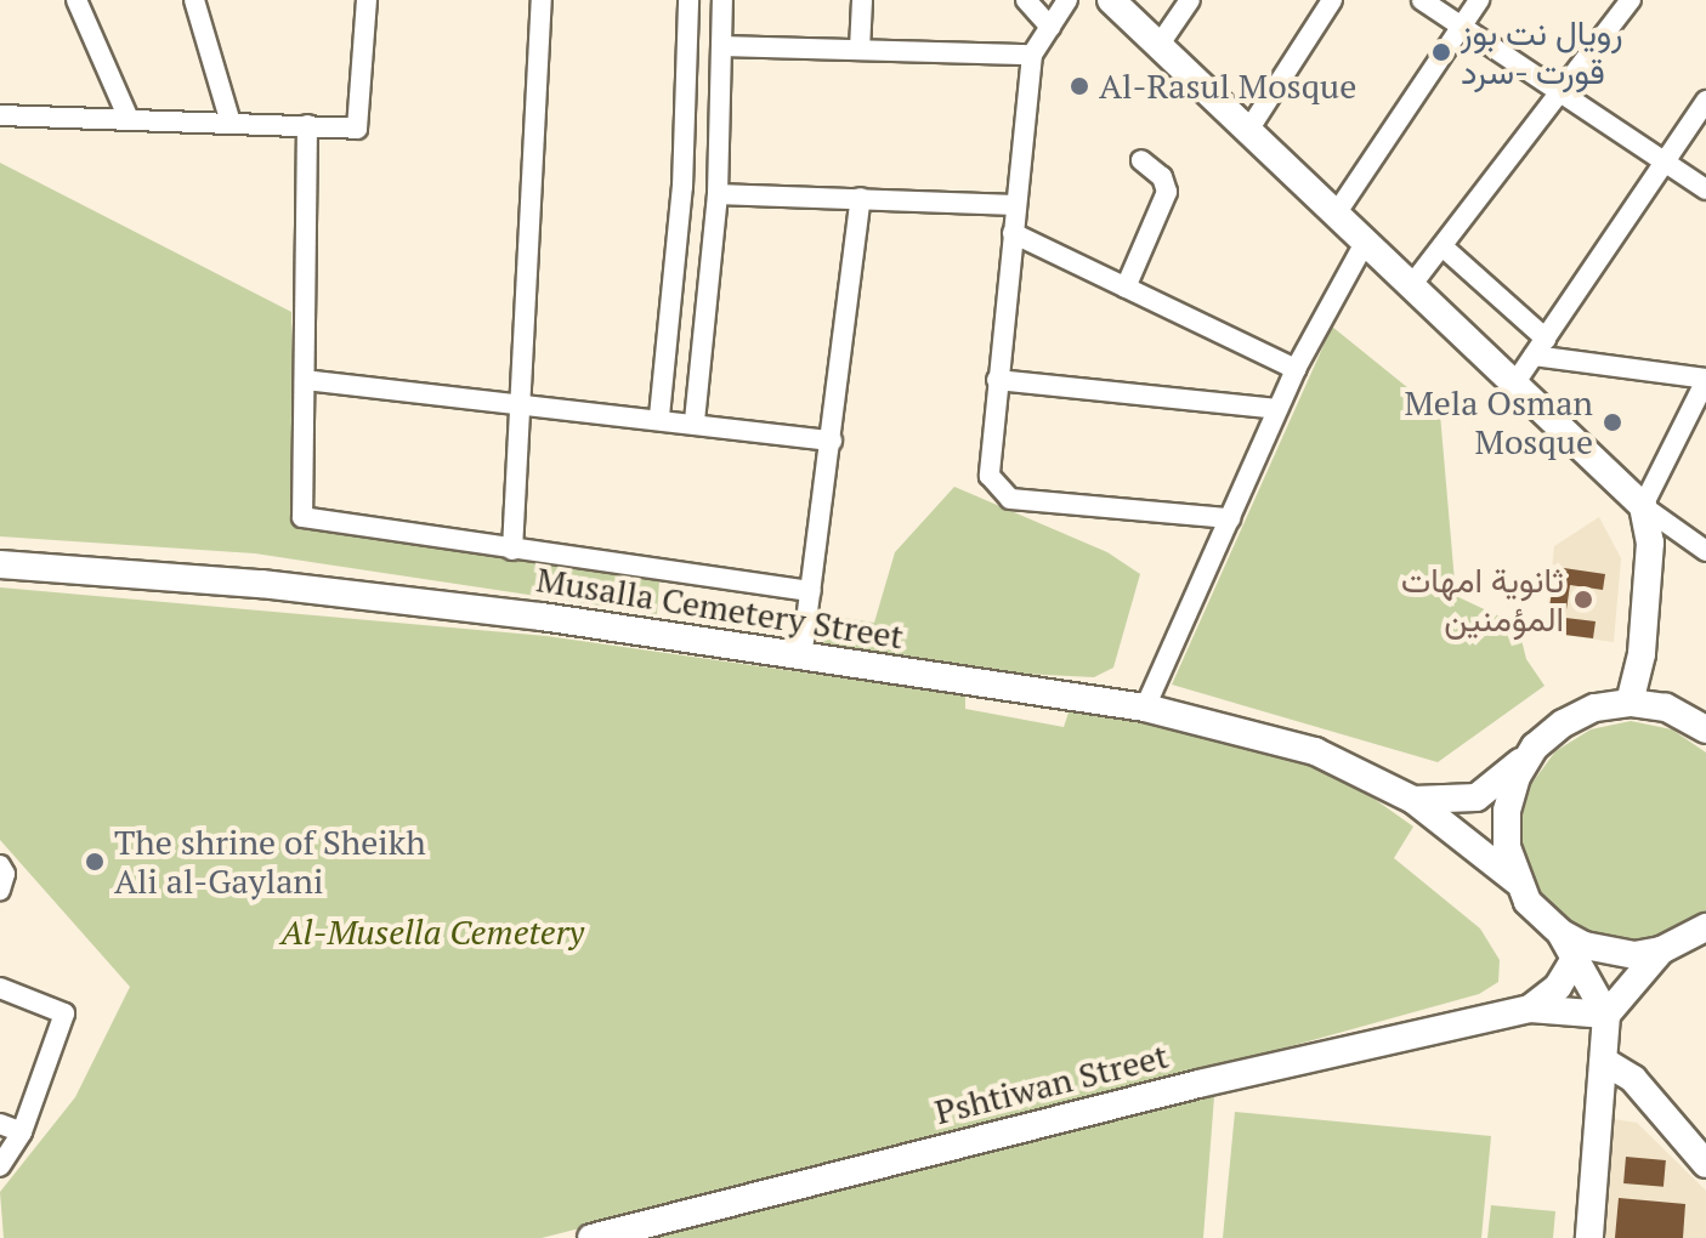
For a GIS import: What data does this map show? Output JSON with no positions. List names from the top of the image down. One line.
{"streets":{"street":["Musalla Cemetery Street","Pshtiwan Street"]},"parks":["Al-Musella Cemetery"],"places":["رويال نت بوز قورت -سرد","Al-Rasul Mosque","Mela Osman Mosque","ثانوية امهات المؤمنين","The shrine of Sheikh Ali al-Gaylani"]}
